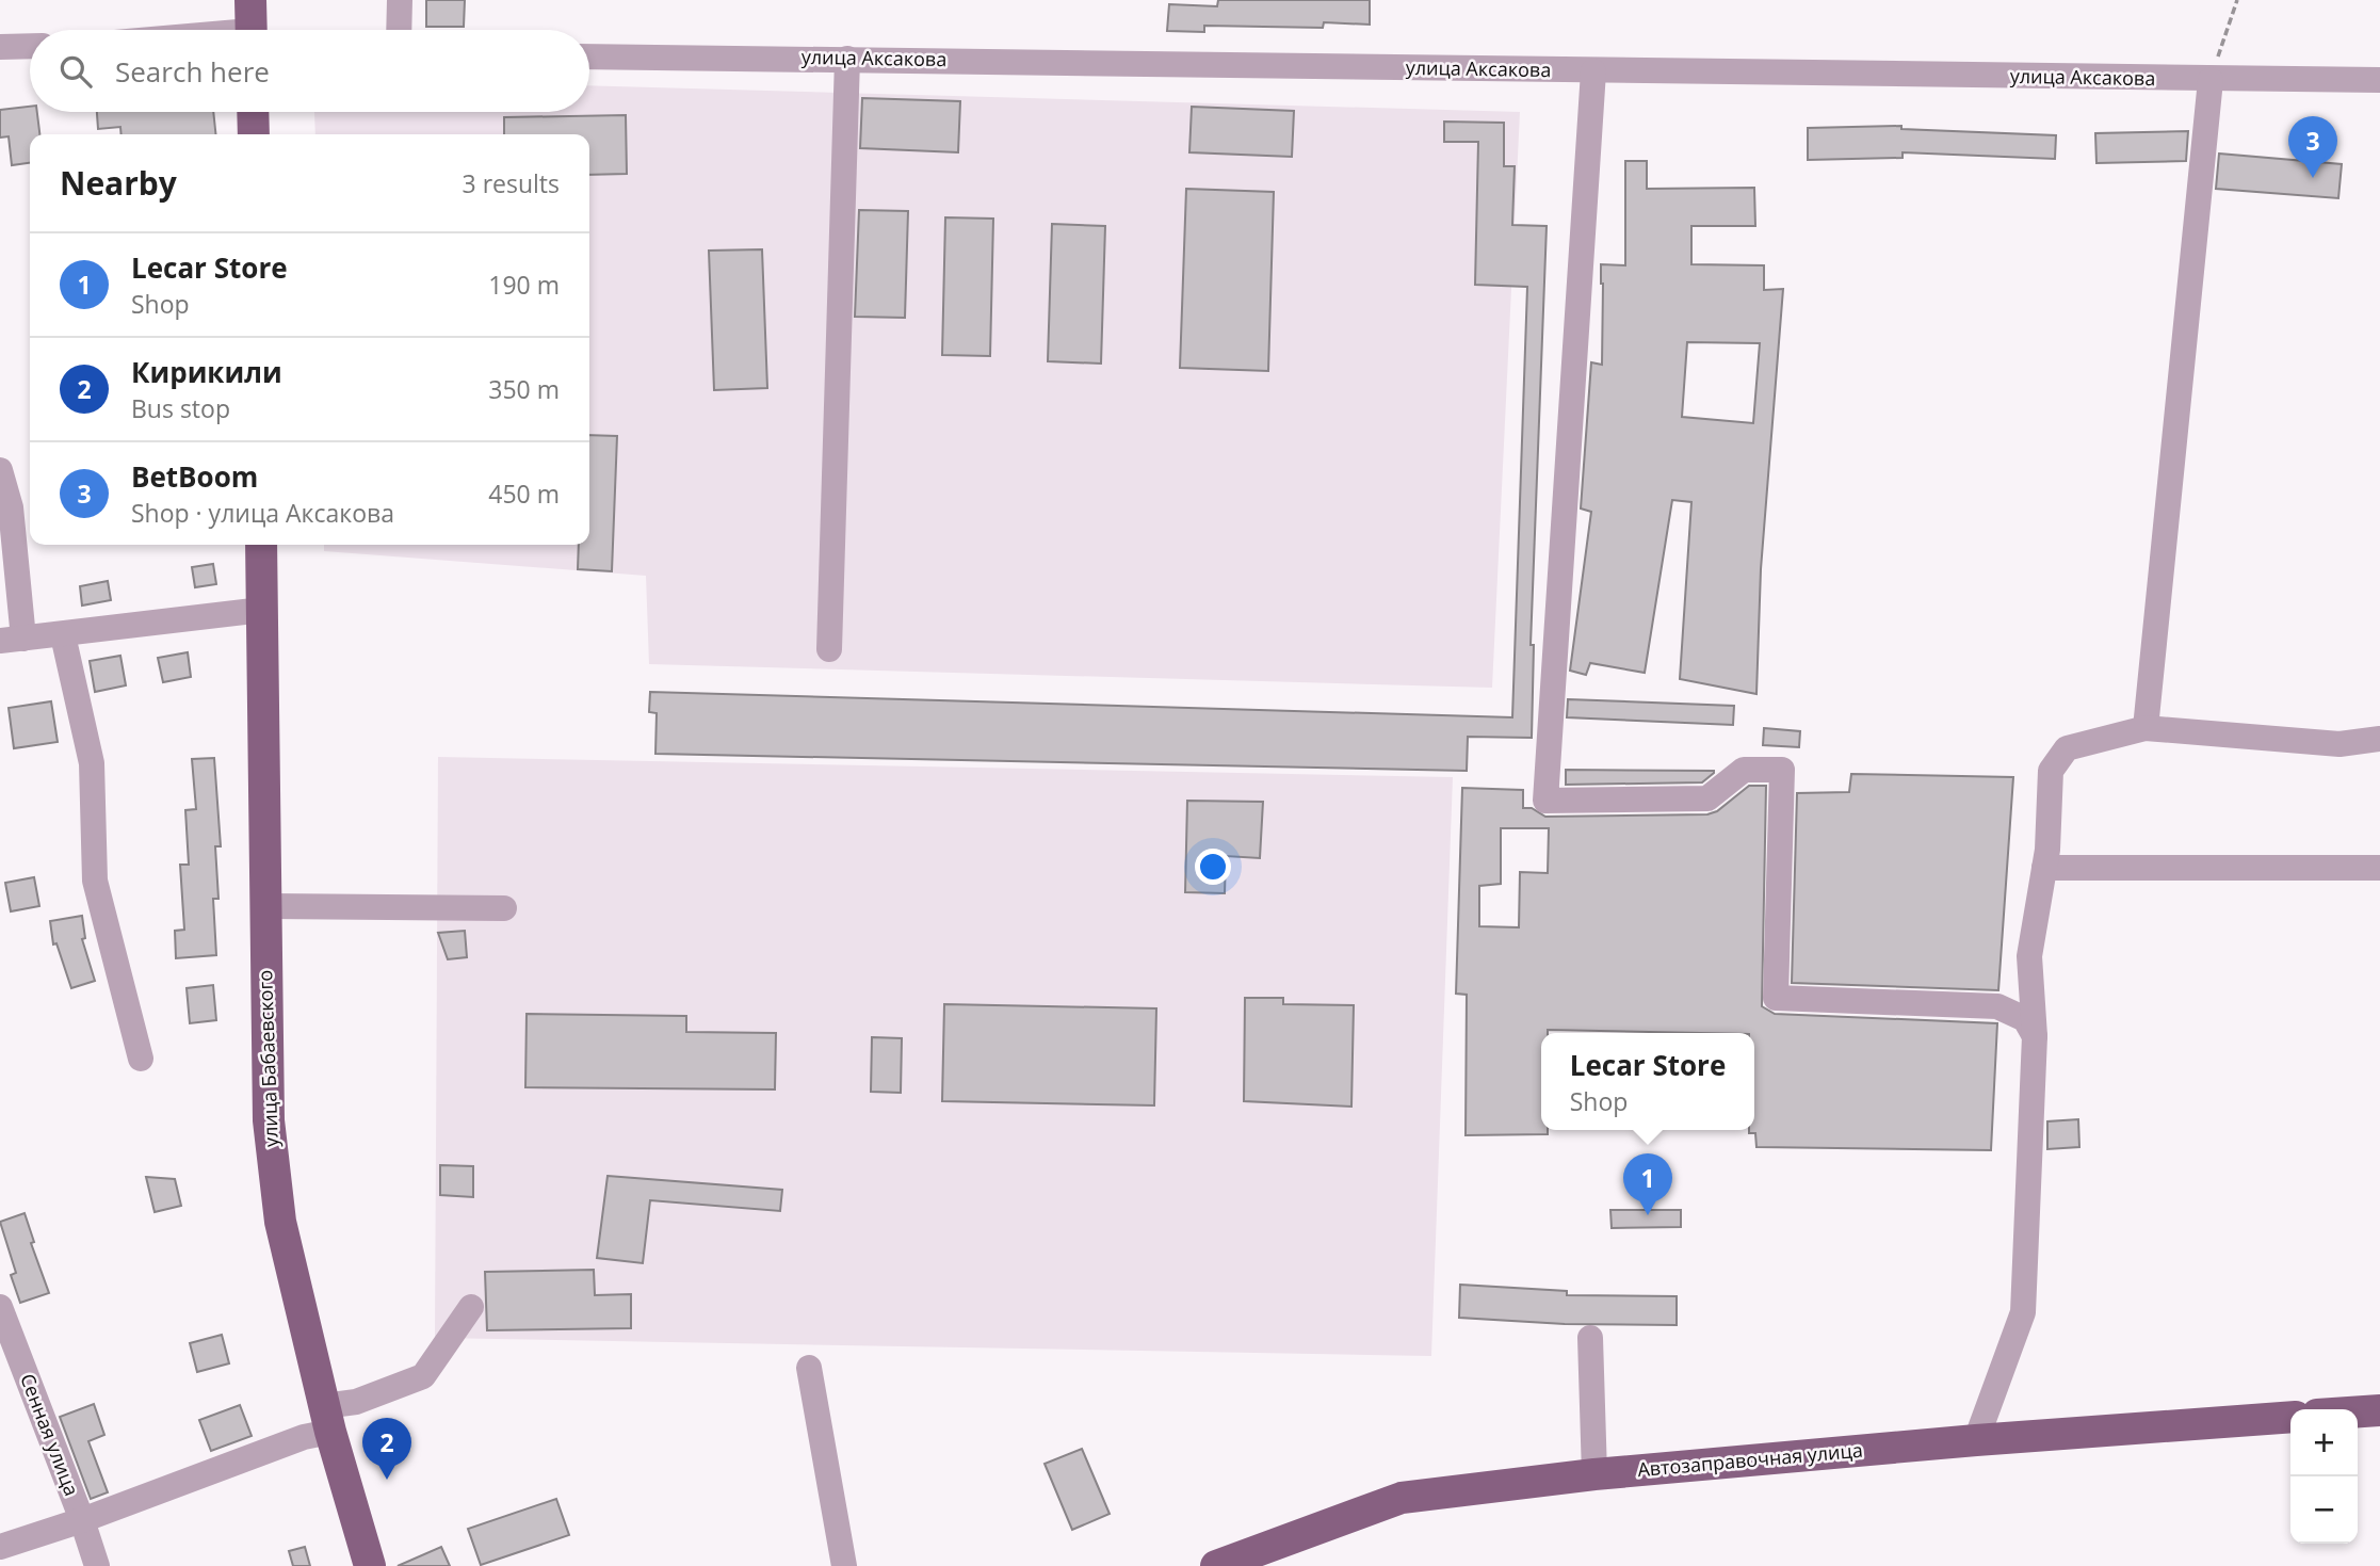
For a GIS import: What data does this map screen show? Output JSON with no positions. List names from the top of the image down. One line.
{"streets":{"main road":["улица Бабаевского","Автозаправочная улица"],"street":["улица Аксакова","Сенная улица"]},"page":{"search":"Search here","pins":["3","1","2"],"heading":["Nearby","3 results"],"list":[{"mark":"1","name":"Lecar Store","note":"Shop","value":"190 m"},{"mark":"2","name":"Кирикили","note":"Bus stop","value":"350 m"},{"mark":"3","name":"BetBoom","note":"Shop · улица Аксакова","value":"450 m"}],"popup":["Lecar Store","Shop"],"map_buttons":["+","−"]}}
